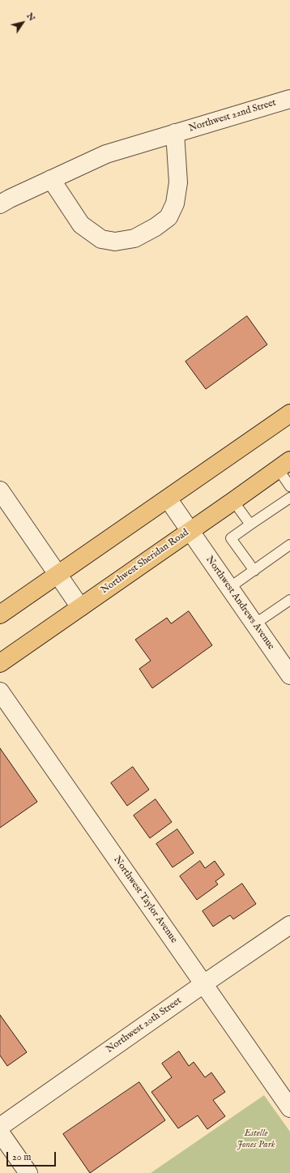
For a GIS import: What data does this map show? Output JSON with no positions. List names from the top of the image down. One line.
{"streets":{"main road":["Northwest Sheridan Road"],"street":["Northwest 22nd Street","Northwest Andrews Avenue","Northwest Taylor Avenue","Northwest 20th Street"]},"crossings":[["Northwest Sheridan Road","Northwest Andrews Avenue"],["Northwest Taylor Avenue","Northwest 20th Street"]],"parks":["Estelle Jones Park"],"scale_bar":"20 m","north":"top right"}
